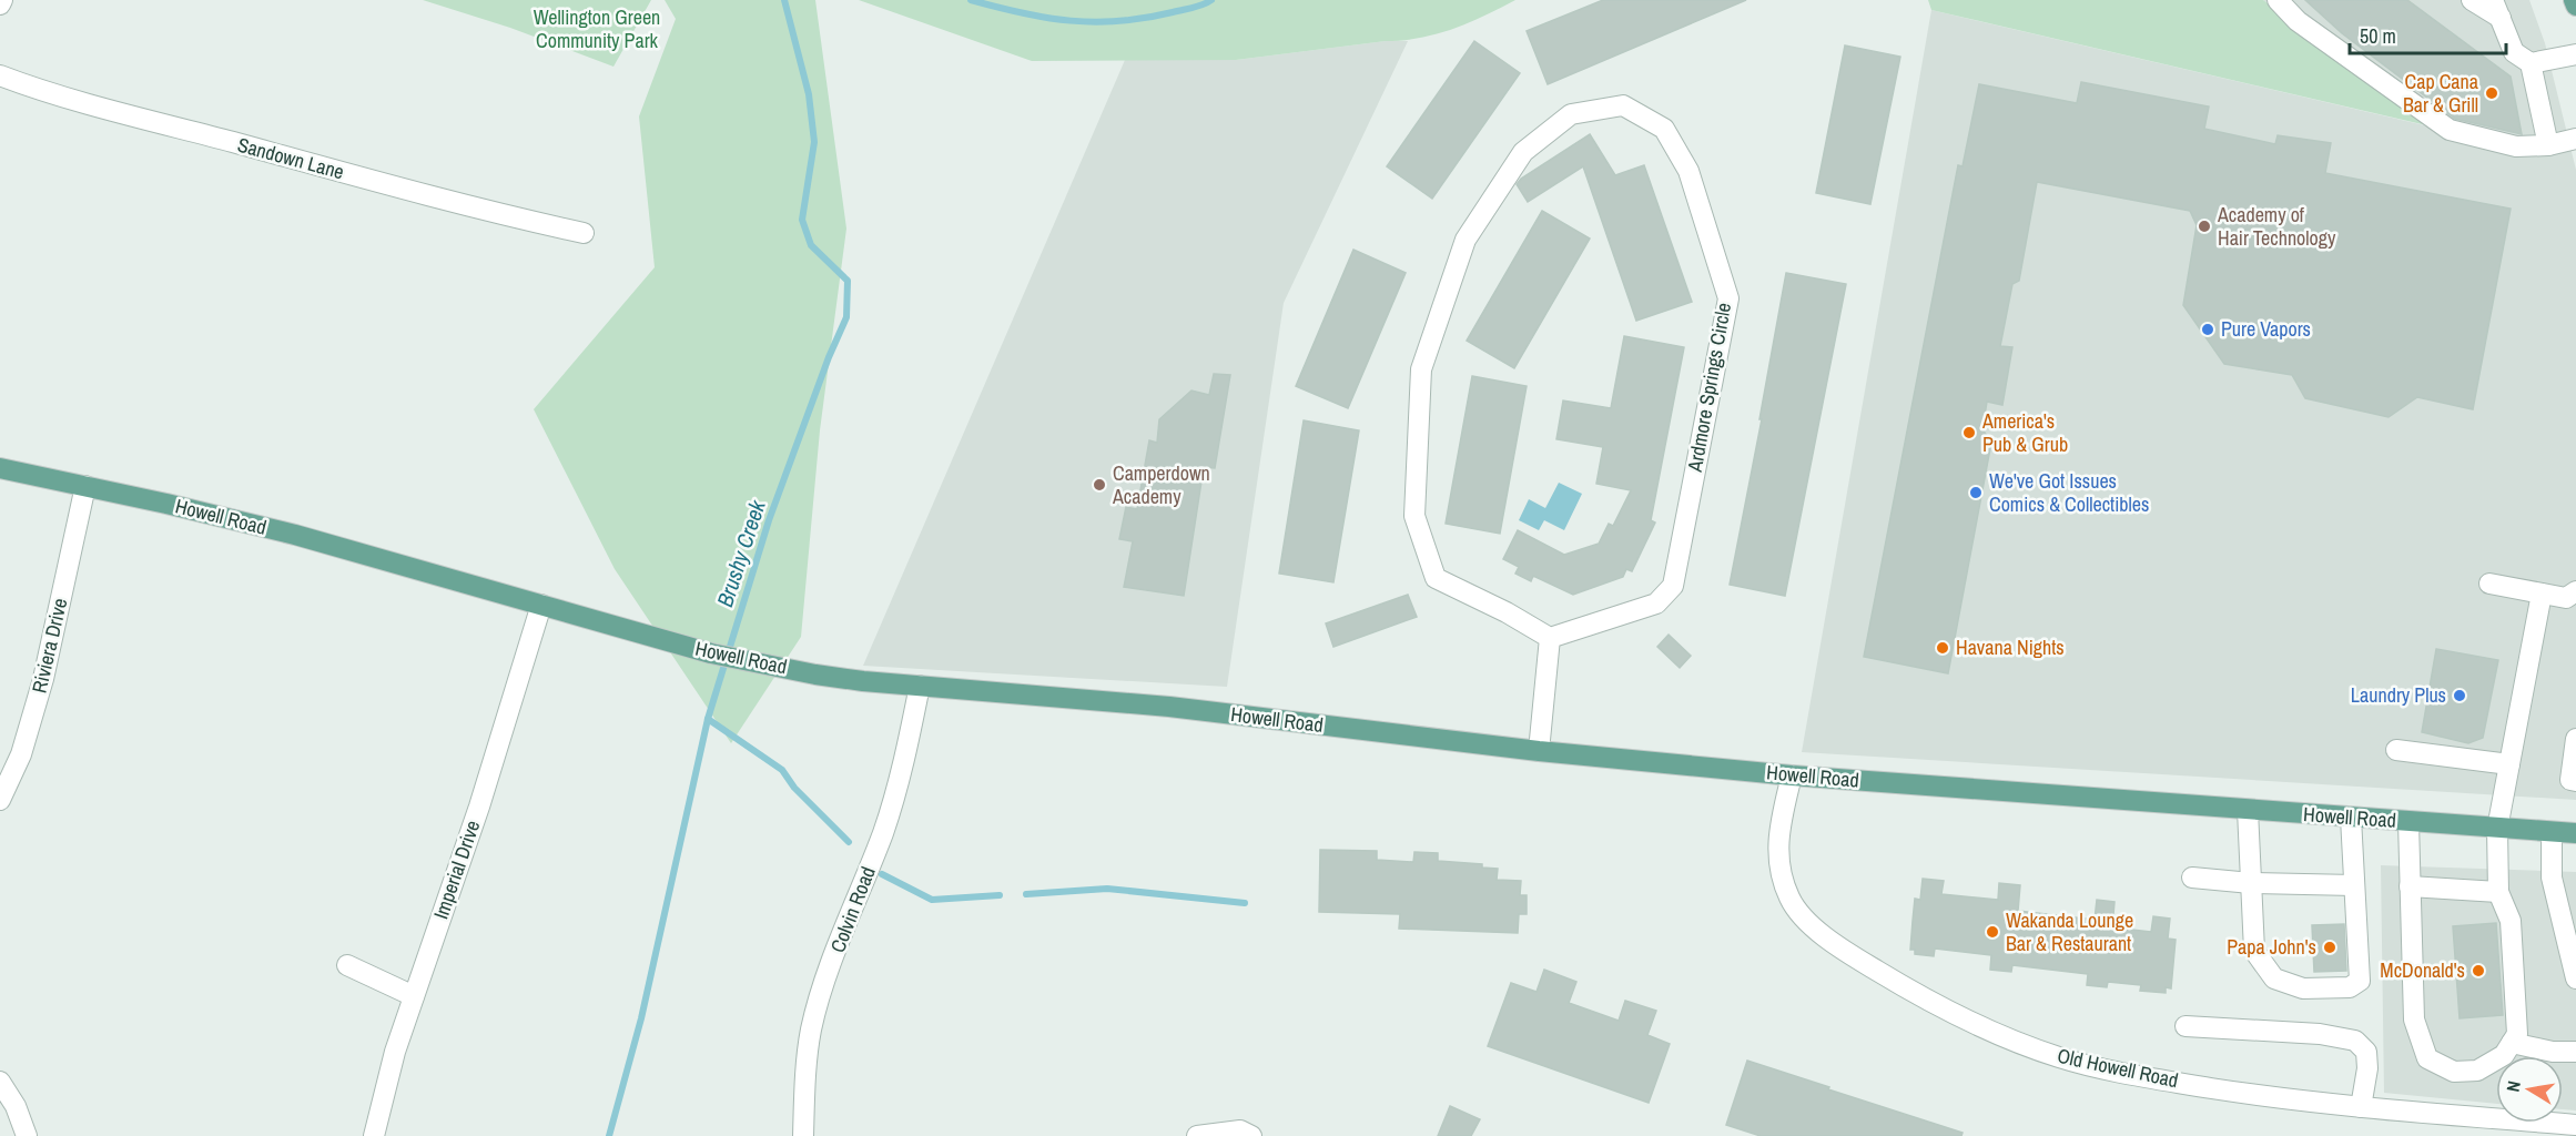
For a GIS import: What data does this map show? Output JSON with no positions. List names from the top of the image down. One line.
{"streets":{"main road":["Howell Road"],"street":["Sandown Lane","Ardmore Springs Circle","Riviera Drive","Imperial Drive","Colvin Road","Old Howell Road"]},"crossings":[["Howell Road","Riviera Drive"],["Howell Road","Imperial Drive"],["Howell Road","Colvin Road"],["Howell Road","Old Howell Road"]],"water":["Brushy Creek"],"parks":["Wellington Green Community Park"],"places":["Cap Cana Bar & Grill","Academy of Hair Technology","Pure Vapors","America's Pub & Grub","Camperdown Academy","We've Got Issues Comics & Collectibles","Havana Nights","Laundry Plus","Wakanda Lounge Bar & Restaurant","Papa John's","McDonald's"],"scale_bar":"50 m","north":"left"}
